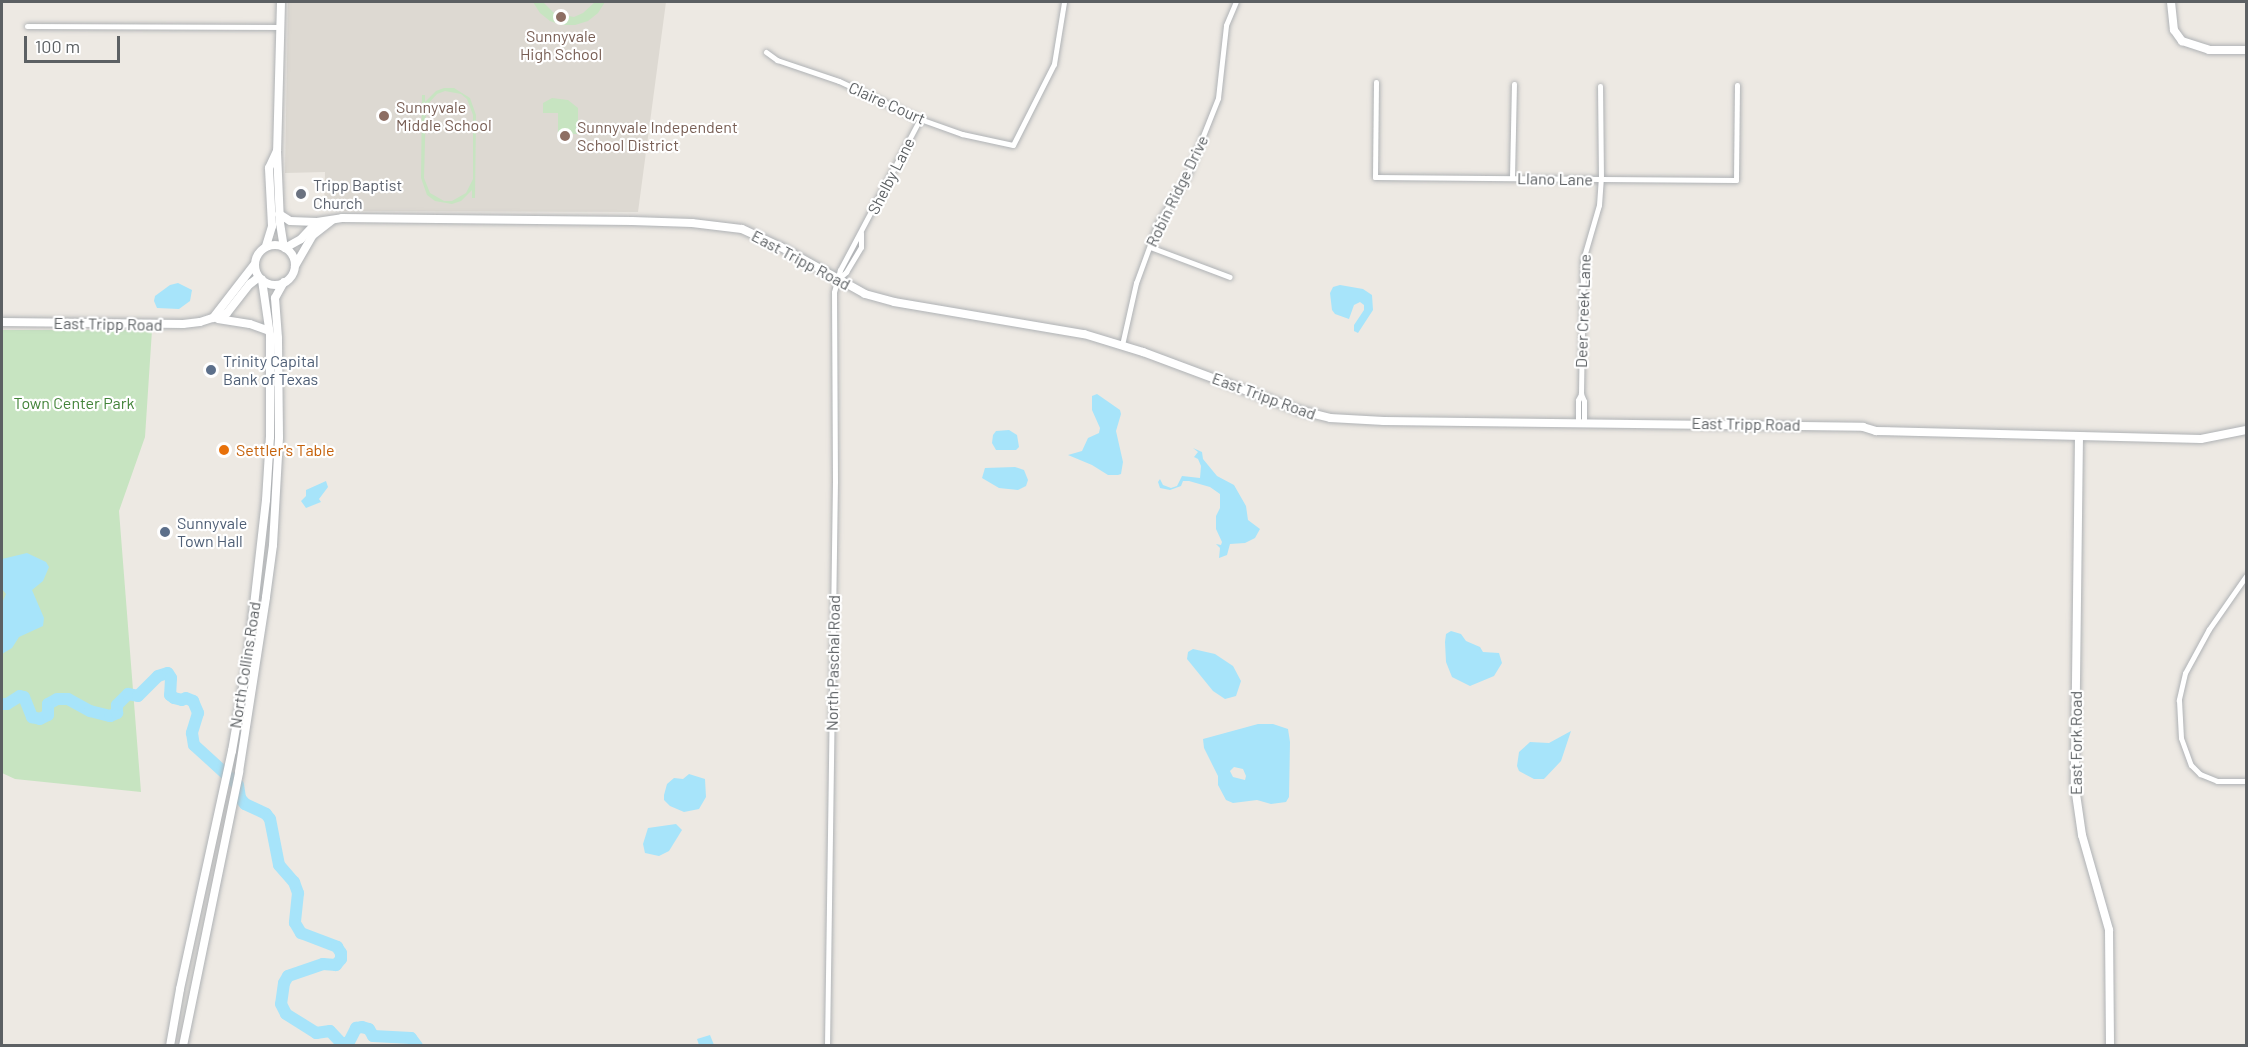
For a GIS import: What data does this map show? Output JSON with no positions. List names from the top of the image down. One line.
{"streets":{"street":["Claire Court","Shelby Lane","Llano Lane","Robin Ridge Drive","East Tripp Road","Deer Creek Lane","North Paschal Road","North Collins Road","East Fork Road"]},"crossings":[["Claire Court","Shelby Lane"],["Shelby Lane","East Tripp Road"],["Shelby Lane","North Paschal Road"],["Llano Lane","Deer Creek Lane"],["Robin Ridge Drive","East Tripp Road"],["East Tripp Road","Deer Creek Lane"],["East Tripp Road","North Paschal Road"],["East Tripp Road","North Collins Road"],["East Tripp Road","East Fork Road"]],"parks":["Town Center Park"],"places":["Sunnyvale High School","Sunnyvale Middle School","Sunnyvale Independent School District","Tripp Baptist Church","Trinity Capital Bank of Texas","Settler's Table","Sunnyvale Town Hall"],"scale_bar":"100 m"}
